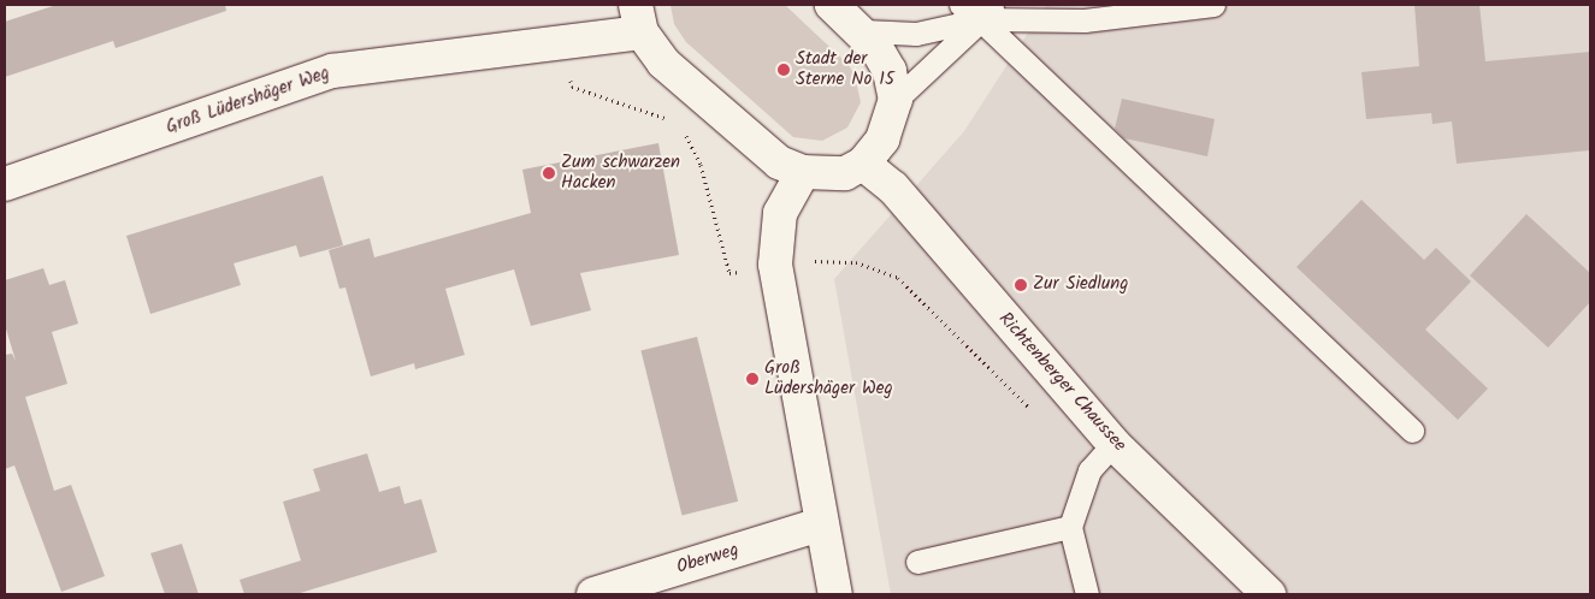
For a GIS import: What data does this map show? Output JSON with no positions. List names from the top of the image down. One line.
{"streets":{"street":["Groß Lüdershäger Weg","Richtenberger Chaussee","Oberweg"]},"places":["Stadt der Sterne No 15","Zum schwarzen Hacken","Zur Siedlung","Groß Lüdershäger Weg"]}
